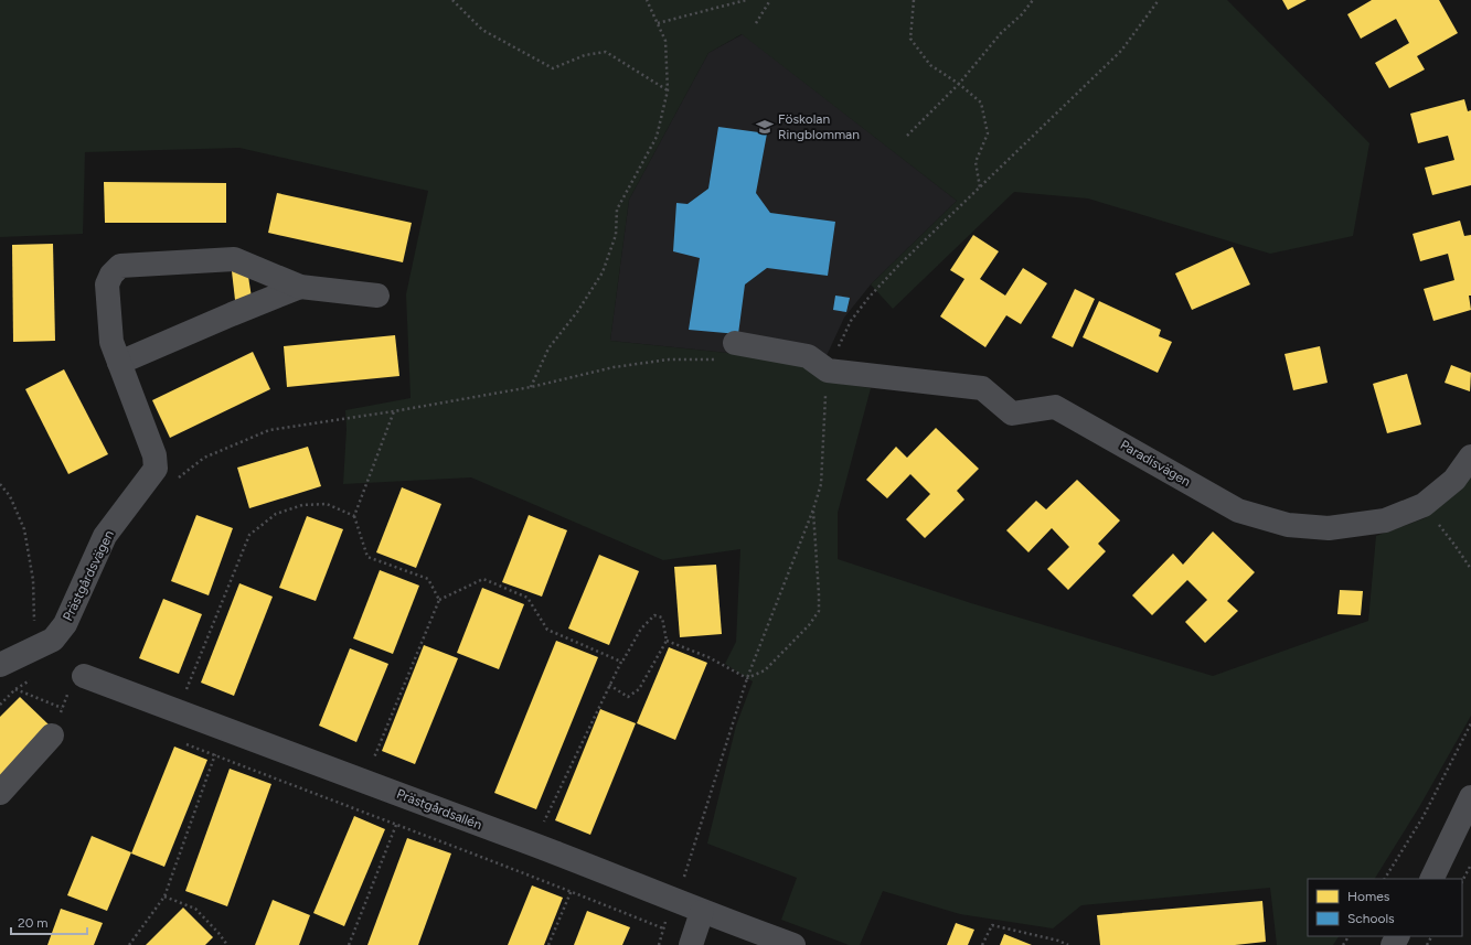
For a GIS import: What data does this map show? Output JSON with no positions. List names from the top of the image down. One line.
{"streets":{"street":["Paradisvägen","Prästgårdsvägen","Prästgårdsallén"]},"places":{"school or university":["Föskolan Ringblomman"]},"legend":["Homes","Schools"],"scale_bar":"20 m"}
